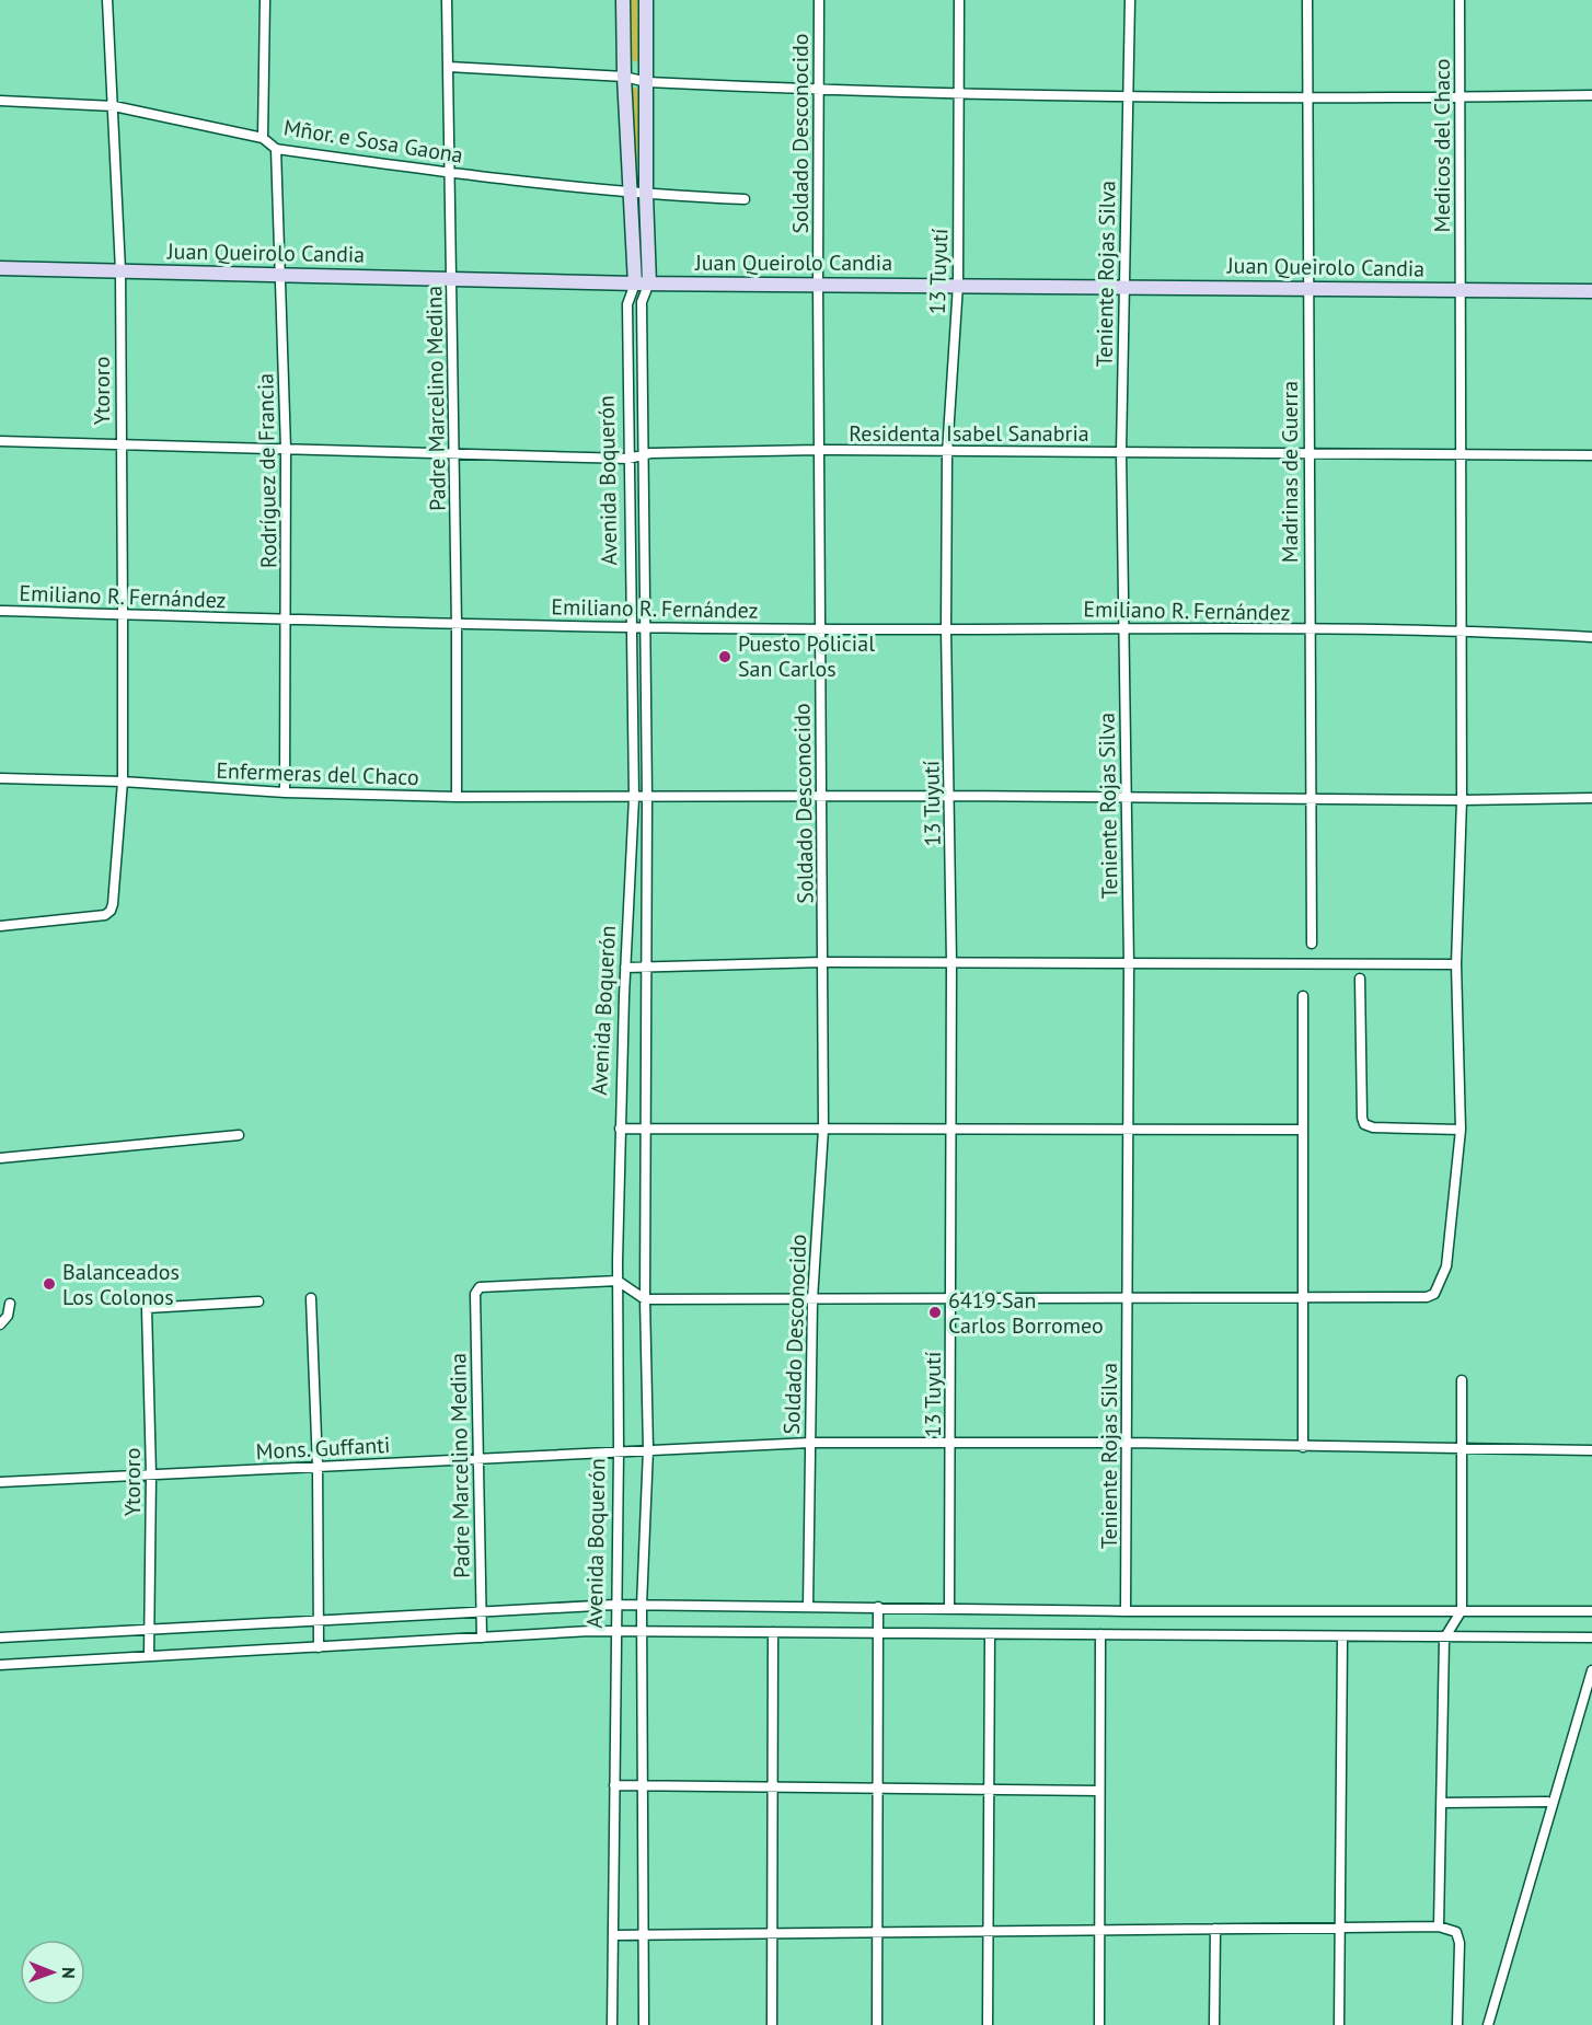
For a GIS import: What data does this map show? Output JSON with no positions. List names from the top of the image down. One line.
{"streets":{"street":["Soldado Desconocido","Mñor. e Sosa Gaona","Medicos del Chaco","Juan Queirolo Candia","13 Tuyutí","Teniente Rojas Silva","Ytororo","Padre Marcelino Medina","Residenta Isabel Sanabria","Rodríguez de Francia","Madrinas de Guerra","Avenida Boquerón","Emiliano R. Fernández","Enfermeras del Chaco","Mons. Guffanti"]},"crossings":[["Soldado Desconocido","Juan Queirolo Candia"],["Soldado Desconocido","Residenta Isabel Sanabria"],["Soldado Desconocido","Emiliano R. Fernández"],["Soldado Desconocido","Enfermeras del Chaco"],["Soldado Desconocido","Mons. Guffanti"],["Mñor. e Sosa Gaona","Ytororo"],["Mñor. e Sosa Gaona","Padre Marcelino Medina"],["Mñor. e Sosa Gaona","Rodríguez de Francia"],["Mñor. e Sosa Gaona","Avenida Boquerón"],["Medicos del Chaco","Juan Queirolo Candia"],["Medicos del Chaco","Residenta Isabel Sanabria"],["Medicos del Chaco","Emiliano R. Fernández"],["Medicos del Chaco","Enfermeras del Chaco"],["Juan Queirolo Candia","13 Tuyutí"],["Juan Queirolo Candia","Teniente Rojas Silva"],["Juan Queirolo Candia","Ytororo"],["Juan Queirolo Candia","Padre Marcelino Medina"],["Juan Queirolo Candia","Rodríguez de Francia"],["Juan Queirolo Candia","Madrinas de Guerra"],["Juan Queirolo Candia","Avenida Boquerón"],["13 Tuyutí","Residenta Isabel Sanabria"],["13 Tuyutí","Emiliano R. Fernández"],["13 Tuyutí","Enfermeras del Chaco"],["13 Tuyutí","Mons. Guffanti"],["Teniente Rojas Silva","Residenta Isabel Sanabria"],["Teniente Rojas Silva","Emiliano R. Fernández"],["Teniente Rojas Silva","Enfermeras del Chaco"],["Teniente Rojas Silva","Mons. Guffanti"],["Ytororo","Residenta Isabel Sanabria"],["Ytororo","Emiliano R. Fernández"],["Ytororo","Enfermeras del Chaco"],["Ytororo","Mons. Guffanti"],["Padre Marcelino Medina","Residenta Isabel Sanabria"],["Padre Marcelino Medina","Avenida Boquerón"],["Padre Marcelino Medina","Emiliano R. Fernández"],["Padre Marcelino Medina","Enfermeras del Chaco"],["Padre Marcelino Medina","Mons. Guffanti"],["Residenta Isabel Sanabria","Rodríguez de Francia"],["Residenta Isabel Sanabria","Madrinas de Guerra"],["Residenta Isabel Sanabria","Avenida Boquerón"],["Rodríguez de Francia","Emiliano R. Fernández"],["Rodríguez de Francia","Enfermeras del Chaco"],["Madrinas de Guerra","Emiliano R. Fernández"],["Madrinas de Guerra","Enfermeras del Chaco"],["Avenida Boquerón","Emiliano R. Fernández"],["Avenida Boquerón","Enfermeras del Chaco"],["Avenida Boquerón","Mons. Guffanti"]],"places":["Puesto Policial San Carlos","Balanceados Los Colonos","6419 San Carlos Borromeo"],"north":"right"}
